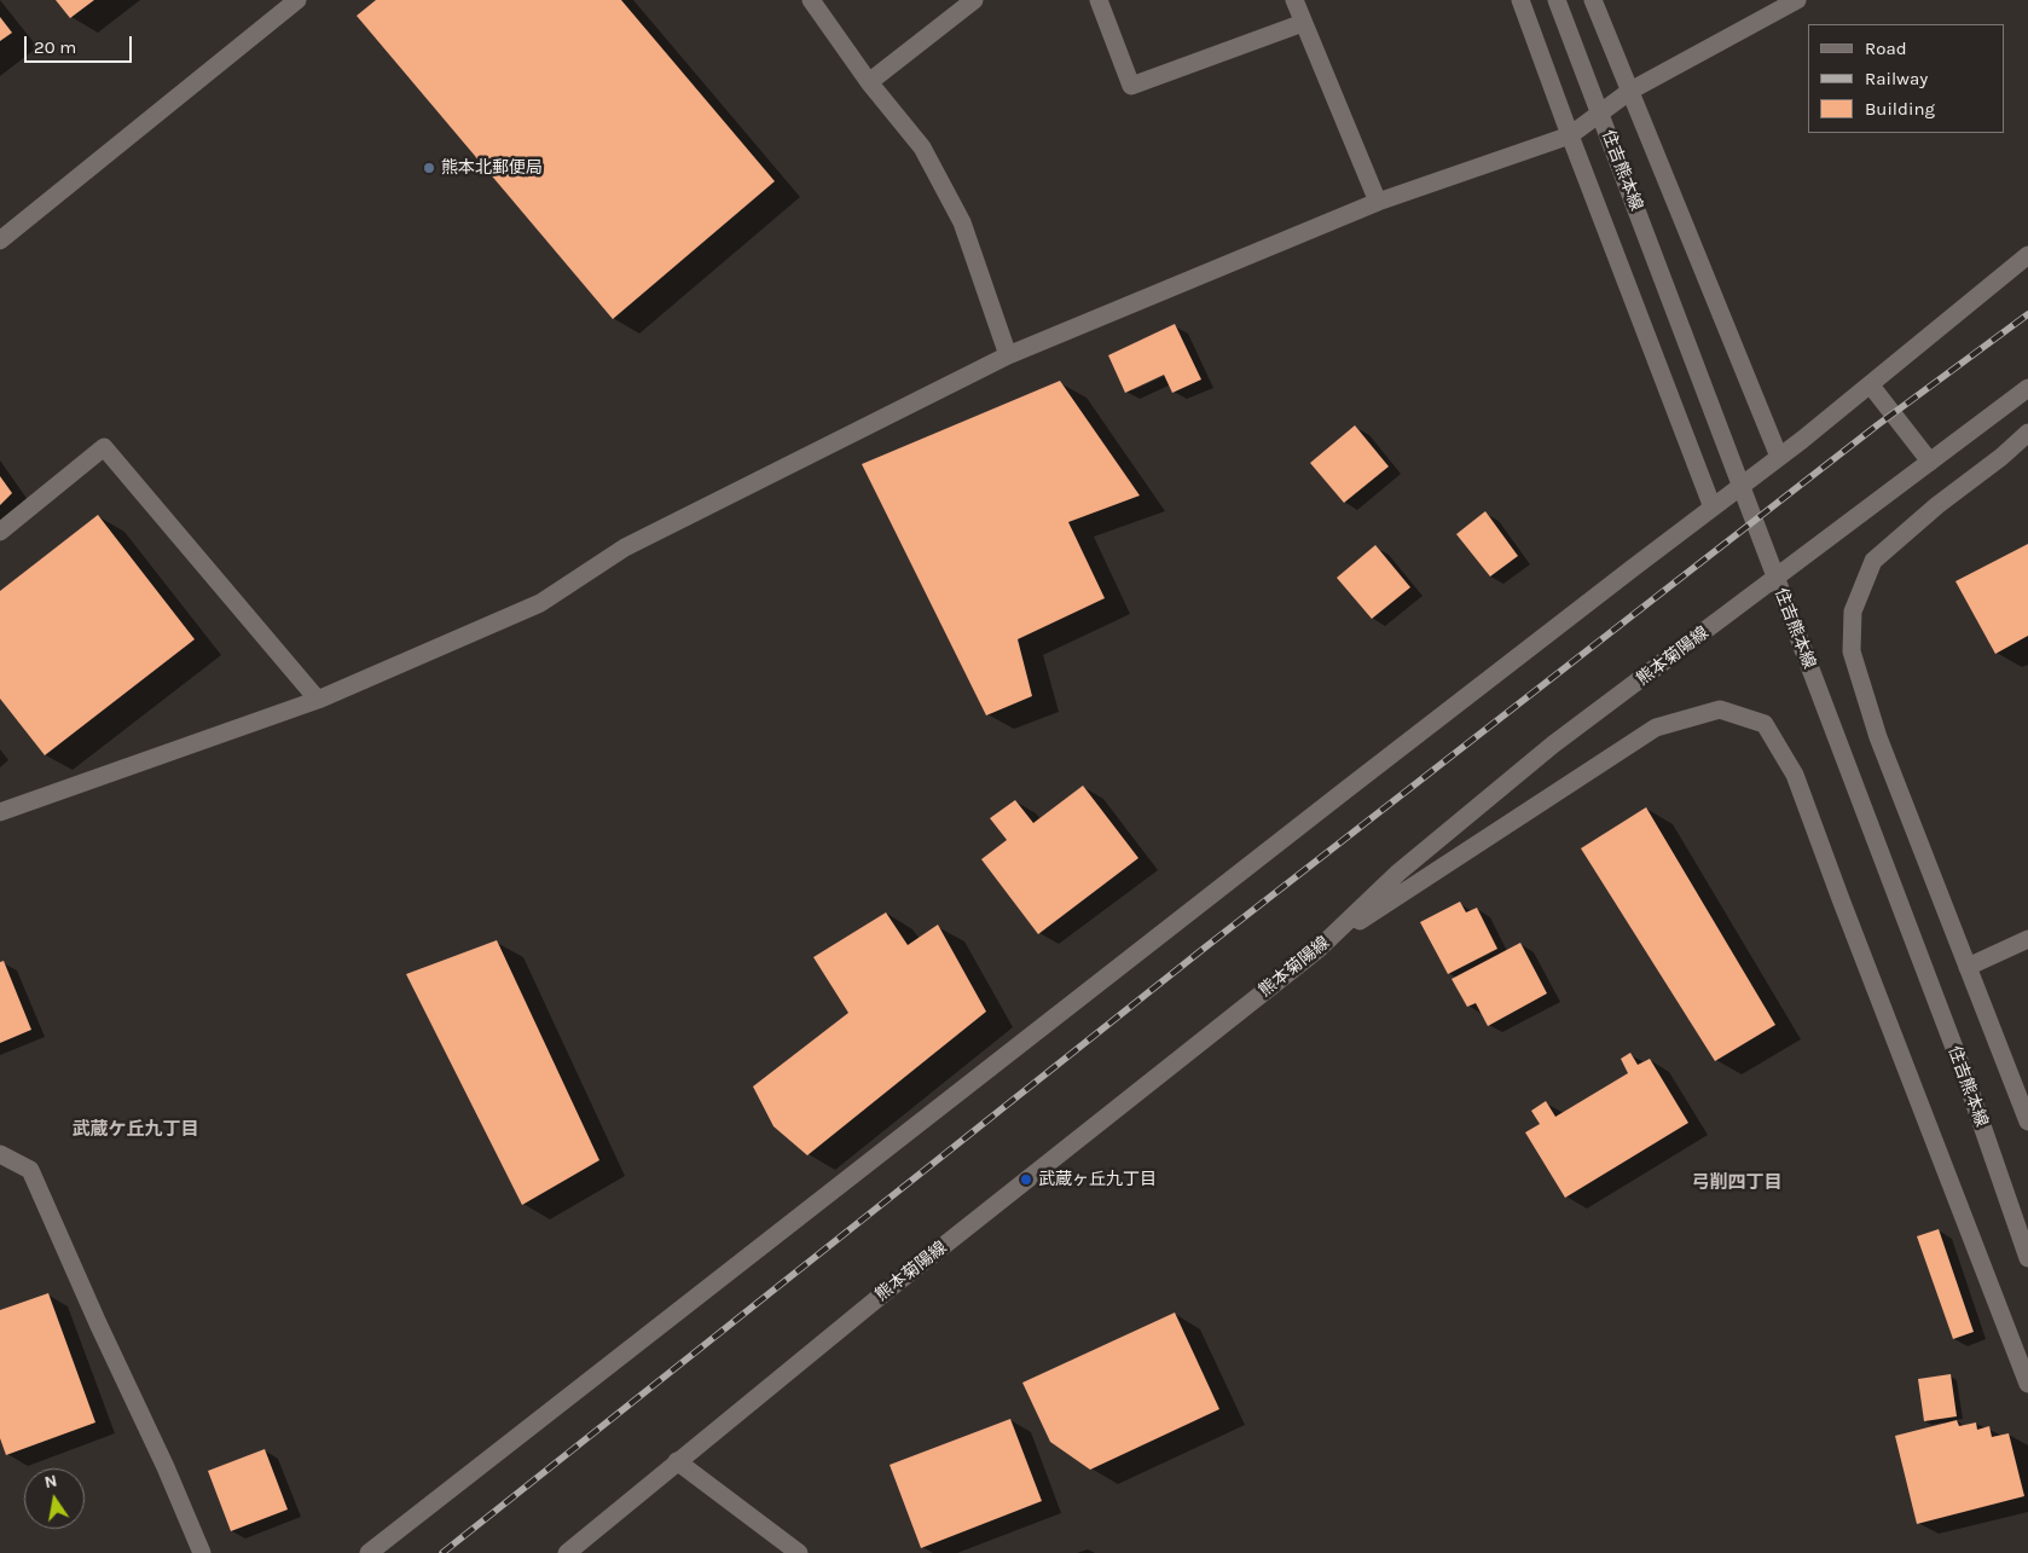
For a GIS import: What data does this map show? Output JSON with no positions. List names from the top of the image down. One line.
{"streets":{"street":["住吉熊本線","熊本菊陽線"]},"districts":["武蔵ケ丘九丁目","弓削四丁目"],"places":["熊本北郵便局","武蔵ヶ丘九丁目"],"legend":["Road","Railway","Building"],"scale_bar":"20 m","north":"top"}
